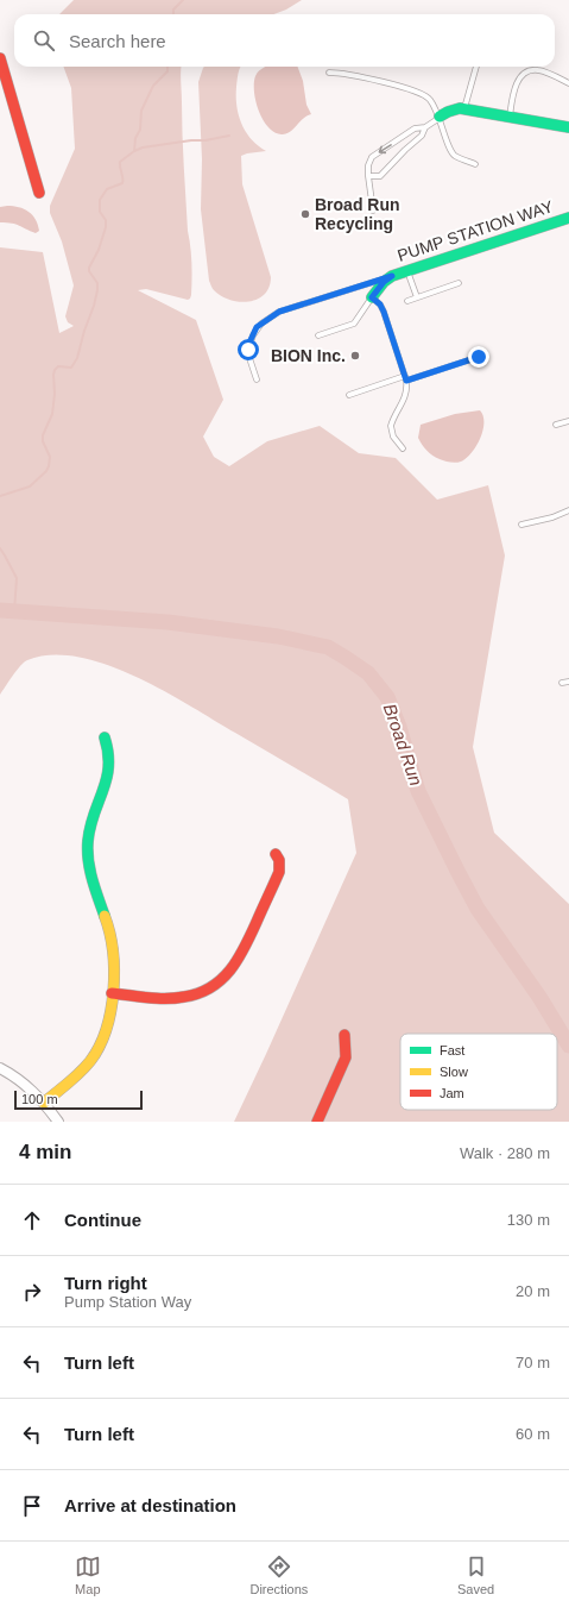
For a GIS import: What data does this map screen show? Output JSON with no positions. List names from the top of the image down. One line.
{"streets":{"street":["PUMP STATION WAY"]},"water":["Broad Run"],"places":["Broad Run Recycling","BION Inc."],"legend":["Fast","Slow","Jam"],"scale_bar":"100 m","page":{"search":"Search here","scale":"100 m","heading":["4 min","Walk · 280 m"],"list":[["Continue","130 m"],["Turn right","Pump Station Way","20 m"],["Turn left","70 m"],["Turn left","60 m"],"Arrive at destination"],"nav":["Map","Directions","Saved"]}}
